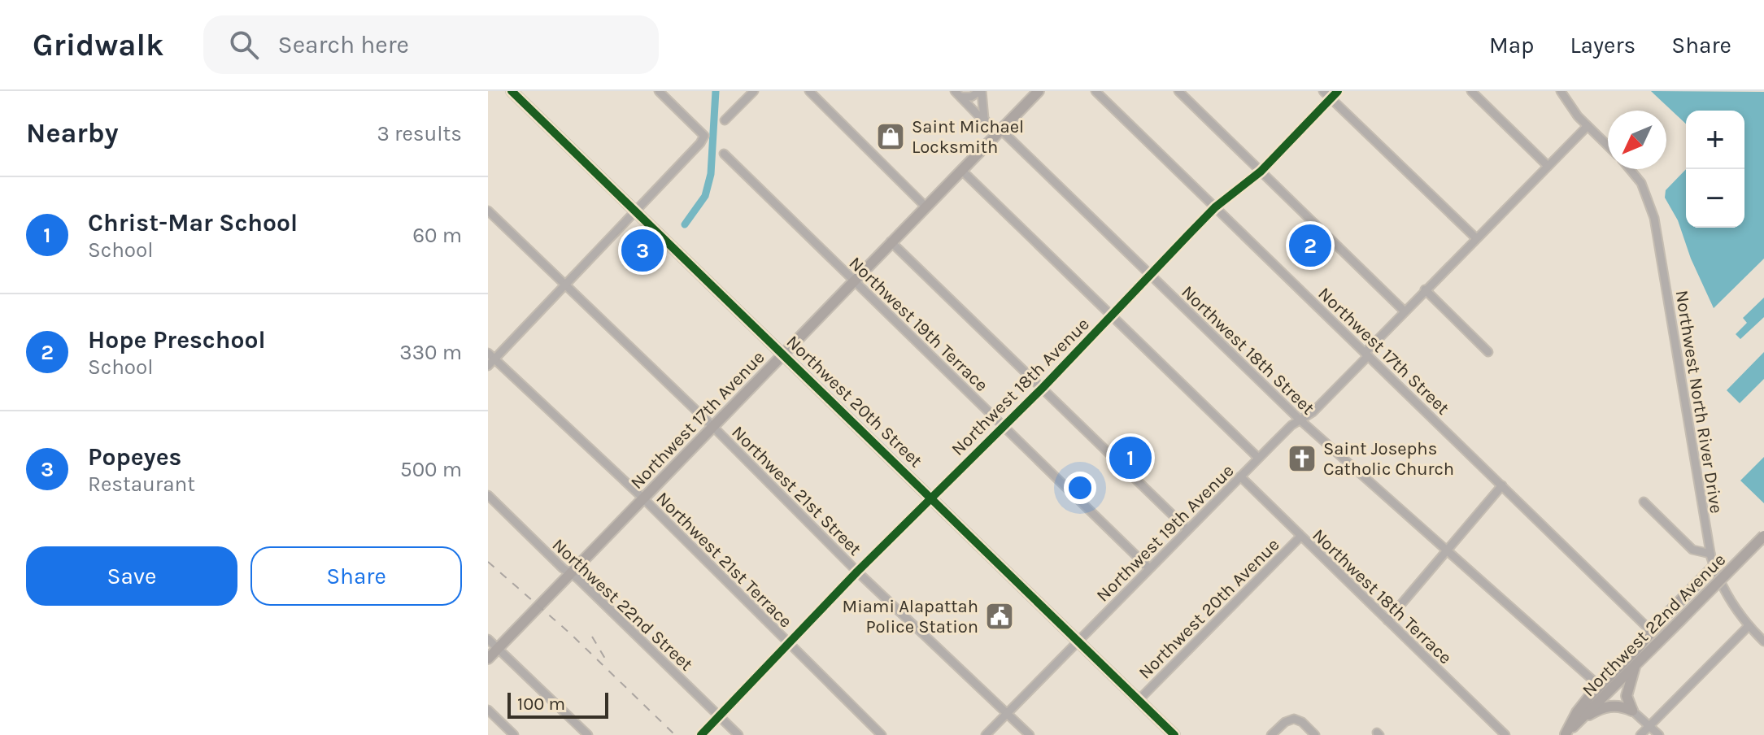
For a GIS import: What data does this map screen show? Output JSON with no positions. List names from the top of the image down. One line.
{"streets":{"main road":["Northwest 20th Street","Northwest 17th Avenue","Northwest 22nd Avenue"],"street":["Northwest 19th Terrace","Northwest 18th Street","Northwest 17th Street","Northwest 18th Avenue","Northwest North River Drive","Northwest 21st Street","Northwest 19th Avenue","Northwest 21st Terrace","Northwest 18th Terrace","Northwest 22nd Street","Northwest 20th Avenue"]},"crossings":[["Northwest 19th Terrace","Northwest 18th Avenue"],["Northwest 19th Terrace","Northwest 17th Avenue"],["Northwest 19th Terrace","Northwest 19th Avenue"],["Northwest 18th Street","Northwest 18th Avenue"],["Northwest 18th Street","Northwest 17th Avenue"],["Northwest 18th Street","Northwest 19th Avenue"],["Northwest 17th Street","Northwest 18th Avenue"],["Northwest 17th Street","Northwest 19th Avenue"],["Northwest 18th Avenue","Northwest 20th Street"],["Northwest 18th Avenue","Northwest 21st Street"],["Northwest 18th Avenue","Northwest 21st Terrace"],["Northwest 18th Avenue","Northwest 22nd Street"],["Northwest 20th Street","Northwest 17th Avenue"],["Northwest 20th Street","Northwest 19th Avenue"],["Northwest 20th Street","Northwest 20th Avenue"],["Northwest 17th Avenue","Northwest 21st Street"],["Northwest 17th Avenue","Northwest 21st Terrace"],["Northwest 17th Avenue","Northwest 22nd Street"],["Northwest 21st Street","Northwest 19th Avenue"],["Northwest 19th Avenue","Northwest 18th Terrace"],["Northwest 18th Terrace","Northwest 20th Avenue"]],"places":{"shop":["Saint Michael Locksmith"],"church":["Saint Josephs Catholic Church"],"public building":["Miami Alapattah Police Station"]},"scale_bar":"100 m","north":"bottom left","page":{"header":"Gridwalk","search":"Search here","nav":["Map","Layers","Share"],"heading":["Nearby","3 results"],"map_buttons":["+","−"],"list":[{"mark":"1","name":"Christ-Mar School","note":"School","value":"60 m"},{"mark":"2","name":"Hope Preschool","note":"School","value":"330 m"},{"mark":"3","name":"Popeyes","note":"Restaurant","value":"500 m"}],"pins":["2","3","1"],"buttons":["Save","Share"],"scale":"100 m"}}
